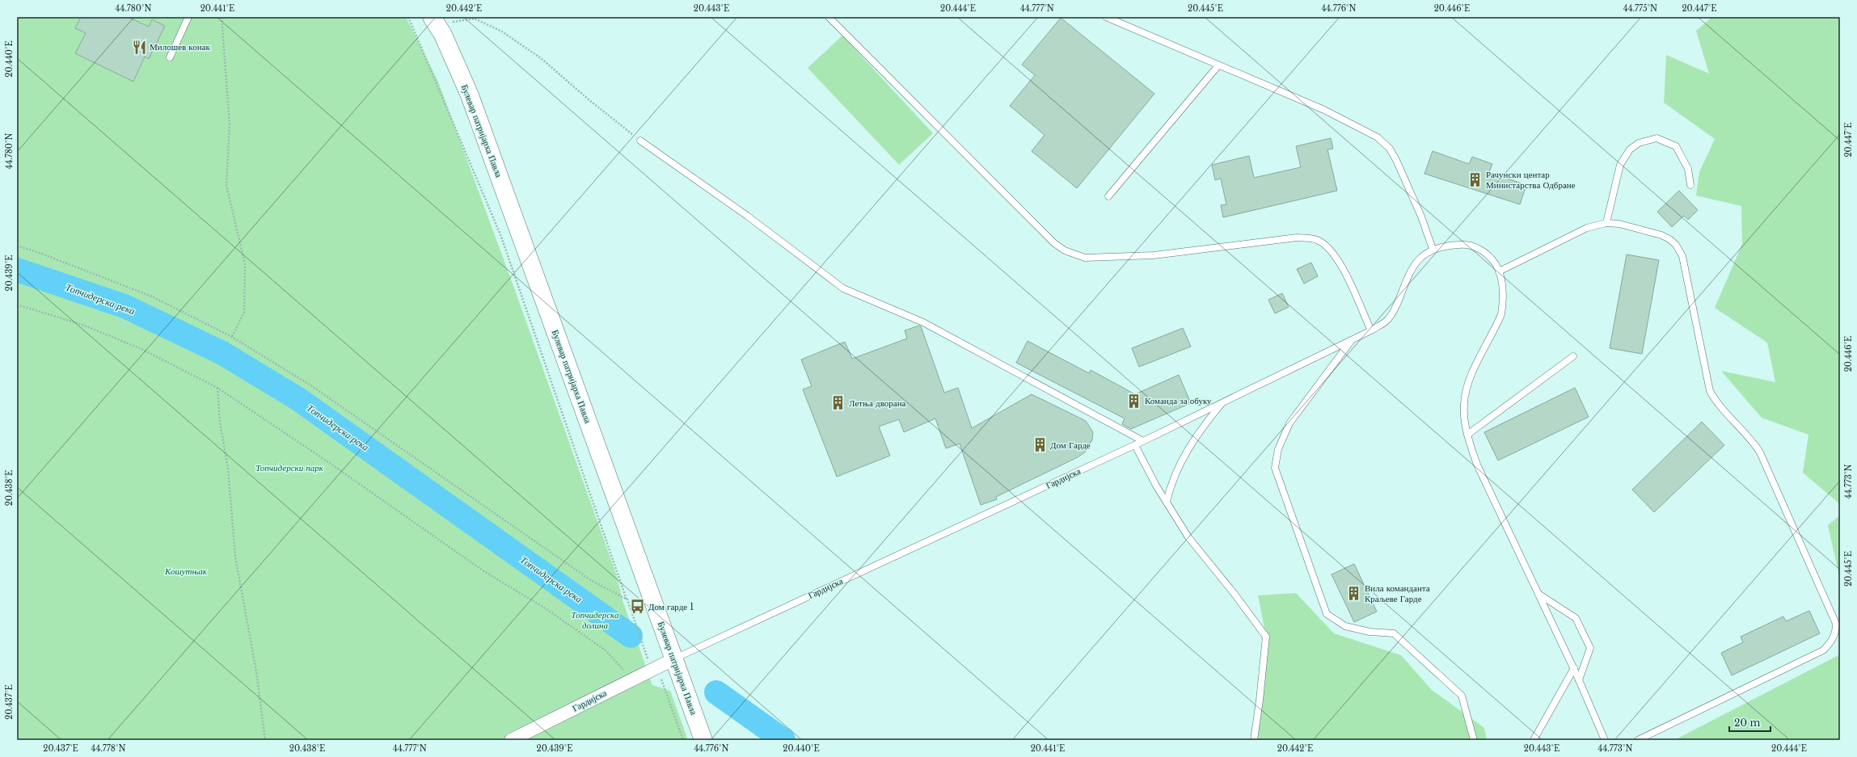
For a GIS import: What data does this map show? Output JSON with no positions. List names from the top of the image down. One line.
{"streets":{"main road":["Булевар патријарха Павла"],"street":["Гардијска"]},"crossings":[["Булевар патријарха Павла","Гардијска"]],"water":["Топчидерска река"],"parks":["Топчидерски парк","Кошутњак","Топчидерска долина"],"places":{"restaurant":["Милошев конак"],"building":["Рачунски центар Министарства Одбране","Команда за обуку","Летња дворана","Дом Гарде","Вила команданта Краљеве Гарде"],"bus stop":["Дом гарде 1"]},"scale_bar":"20 m","coordinates":["44.780°N","20.441°E","20.442°E","20.443°E","20.444°E","44.777°N","20.445°E","44.776°N","20.446°E","44.775°N","20.447°E","20.440°E","20.439°E","44.773°N","20.438°E","20.437°E","44.778°N"]}
